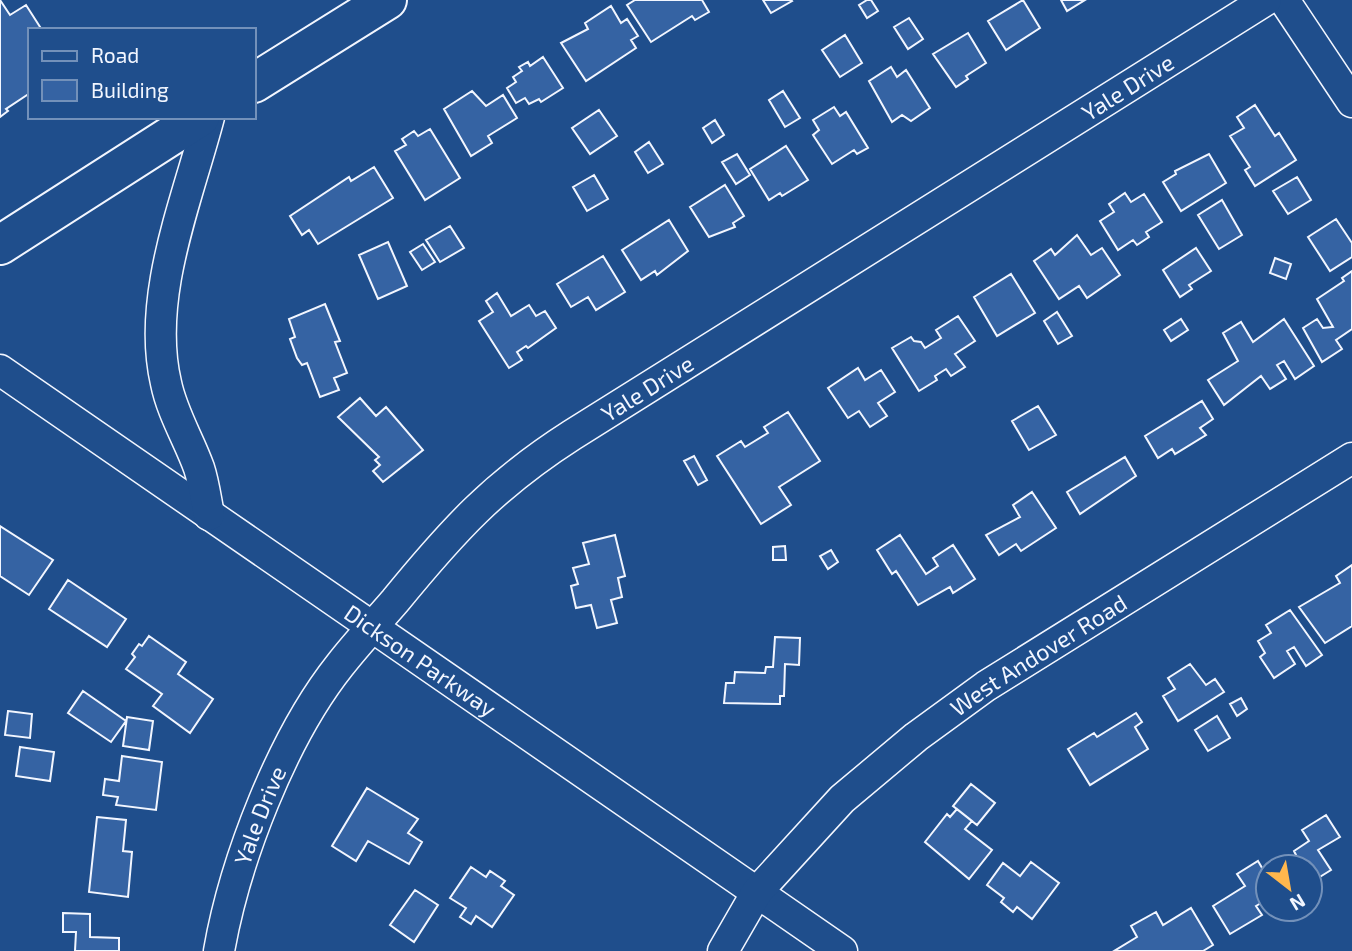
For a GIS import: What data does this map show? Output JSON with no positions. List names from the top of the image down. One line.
{"streets":{"street":["Yale Drive","West Andover Road","Dickson Parkway"]},"crossings":[["Yale Drive","Dickson Parkway"],["West Andover Road","Dickson Parkway"]],"legend":["Road","Building"],"north":"bottom right"}
